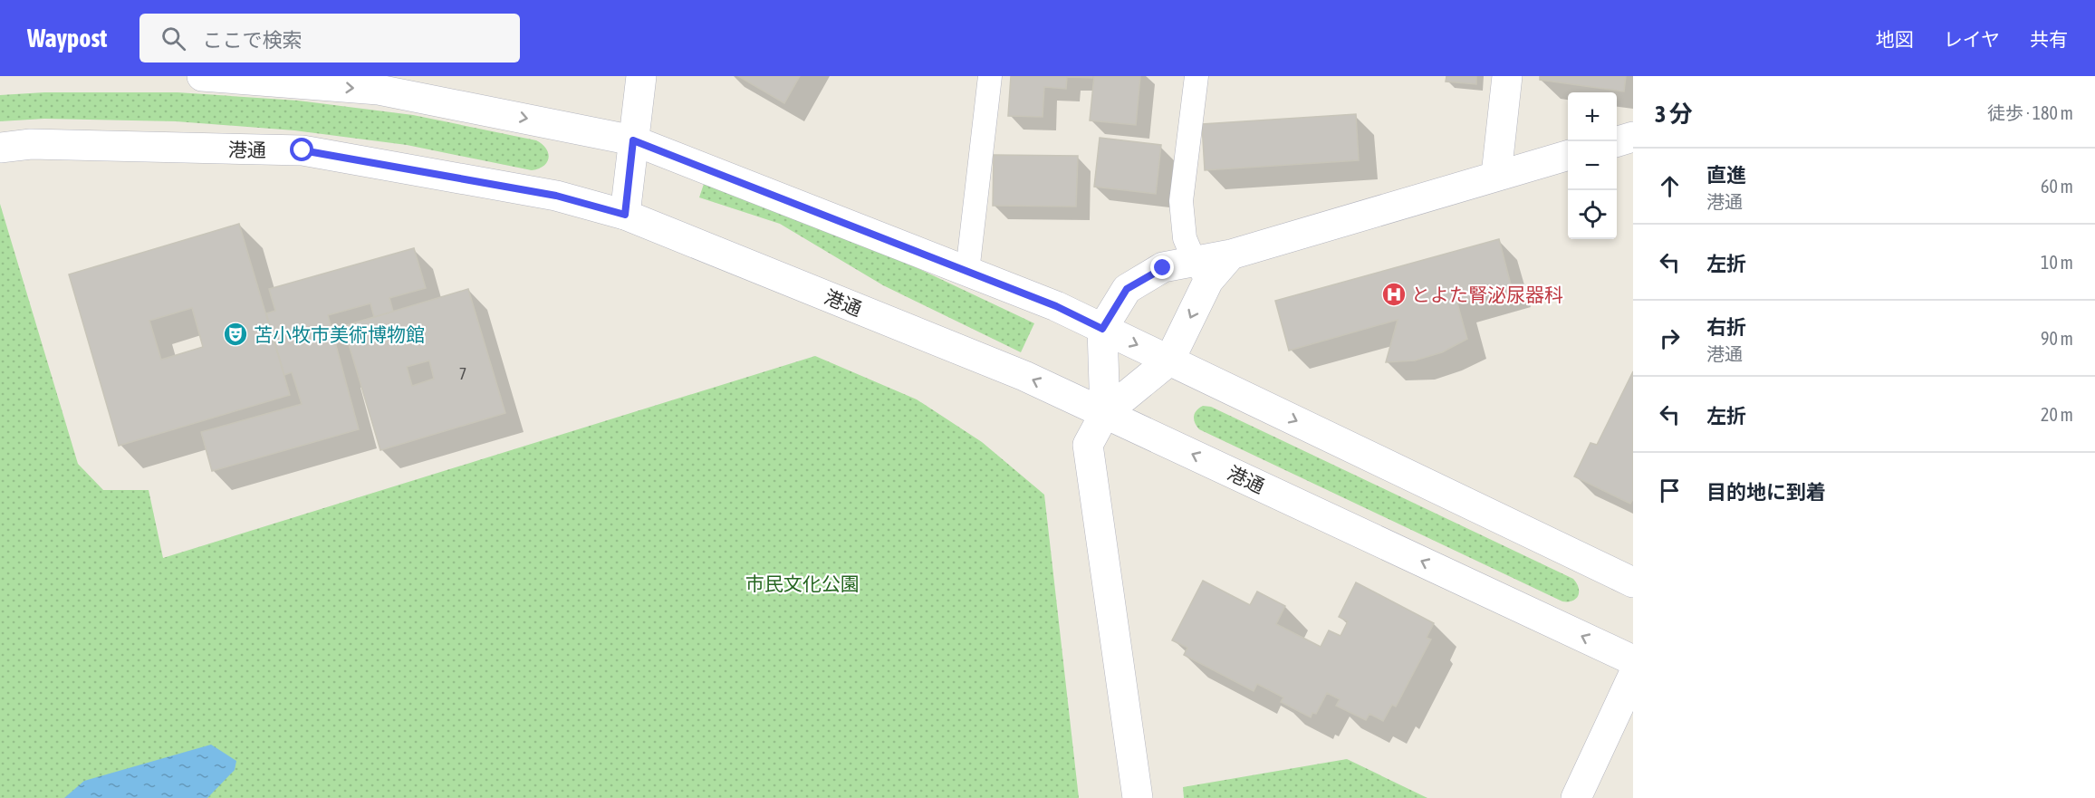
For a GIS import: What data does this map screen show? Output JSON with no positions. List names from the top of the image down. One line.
{"streets":{"street":["港通"]},"parks":["市民文化公園"],"places":{"hospital":["とよた腎泌尿器科"],"theatre":["苫小牧市美術博物館"]},"house_numbers":["7"],"page":{"header":"Waypost","search":"ここで検索","nav":["地図","レイヤ","共有"],"heading":["3 分","徒歩 · 180 m"],"map_buttons":["+","−"],"list":[["直進","港通","60 m"],["左折","10 m"],["右折","港通","90 m"],["左折","20 m"],"目的地に到着"]}}
